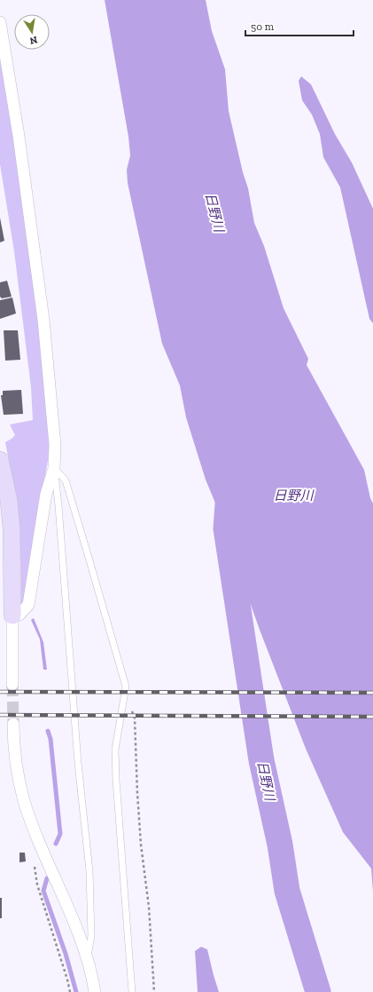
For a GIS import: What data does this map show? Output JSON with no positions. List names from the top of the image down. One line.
{"water":["日野川"],"scale_bar":"50 m","north":"bottom"}
